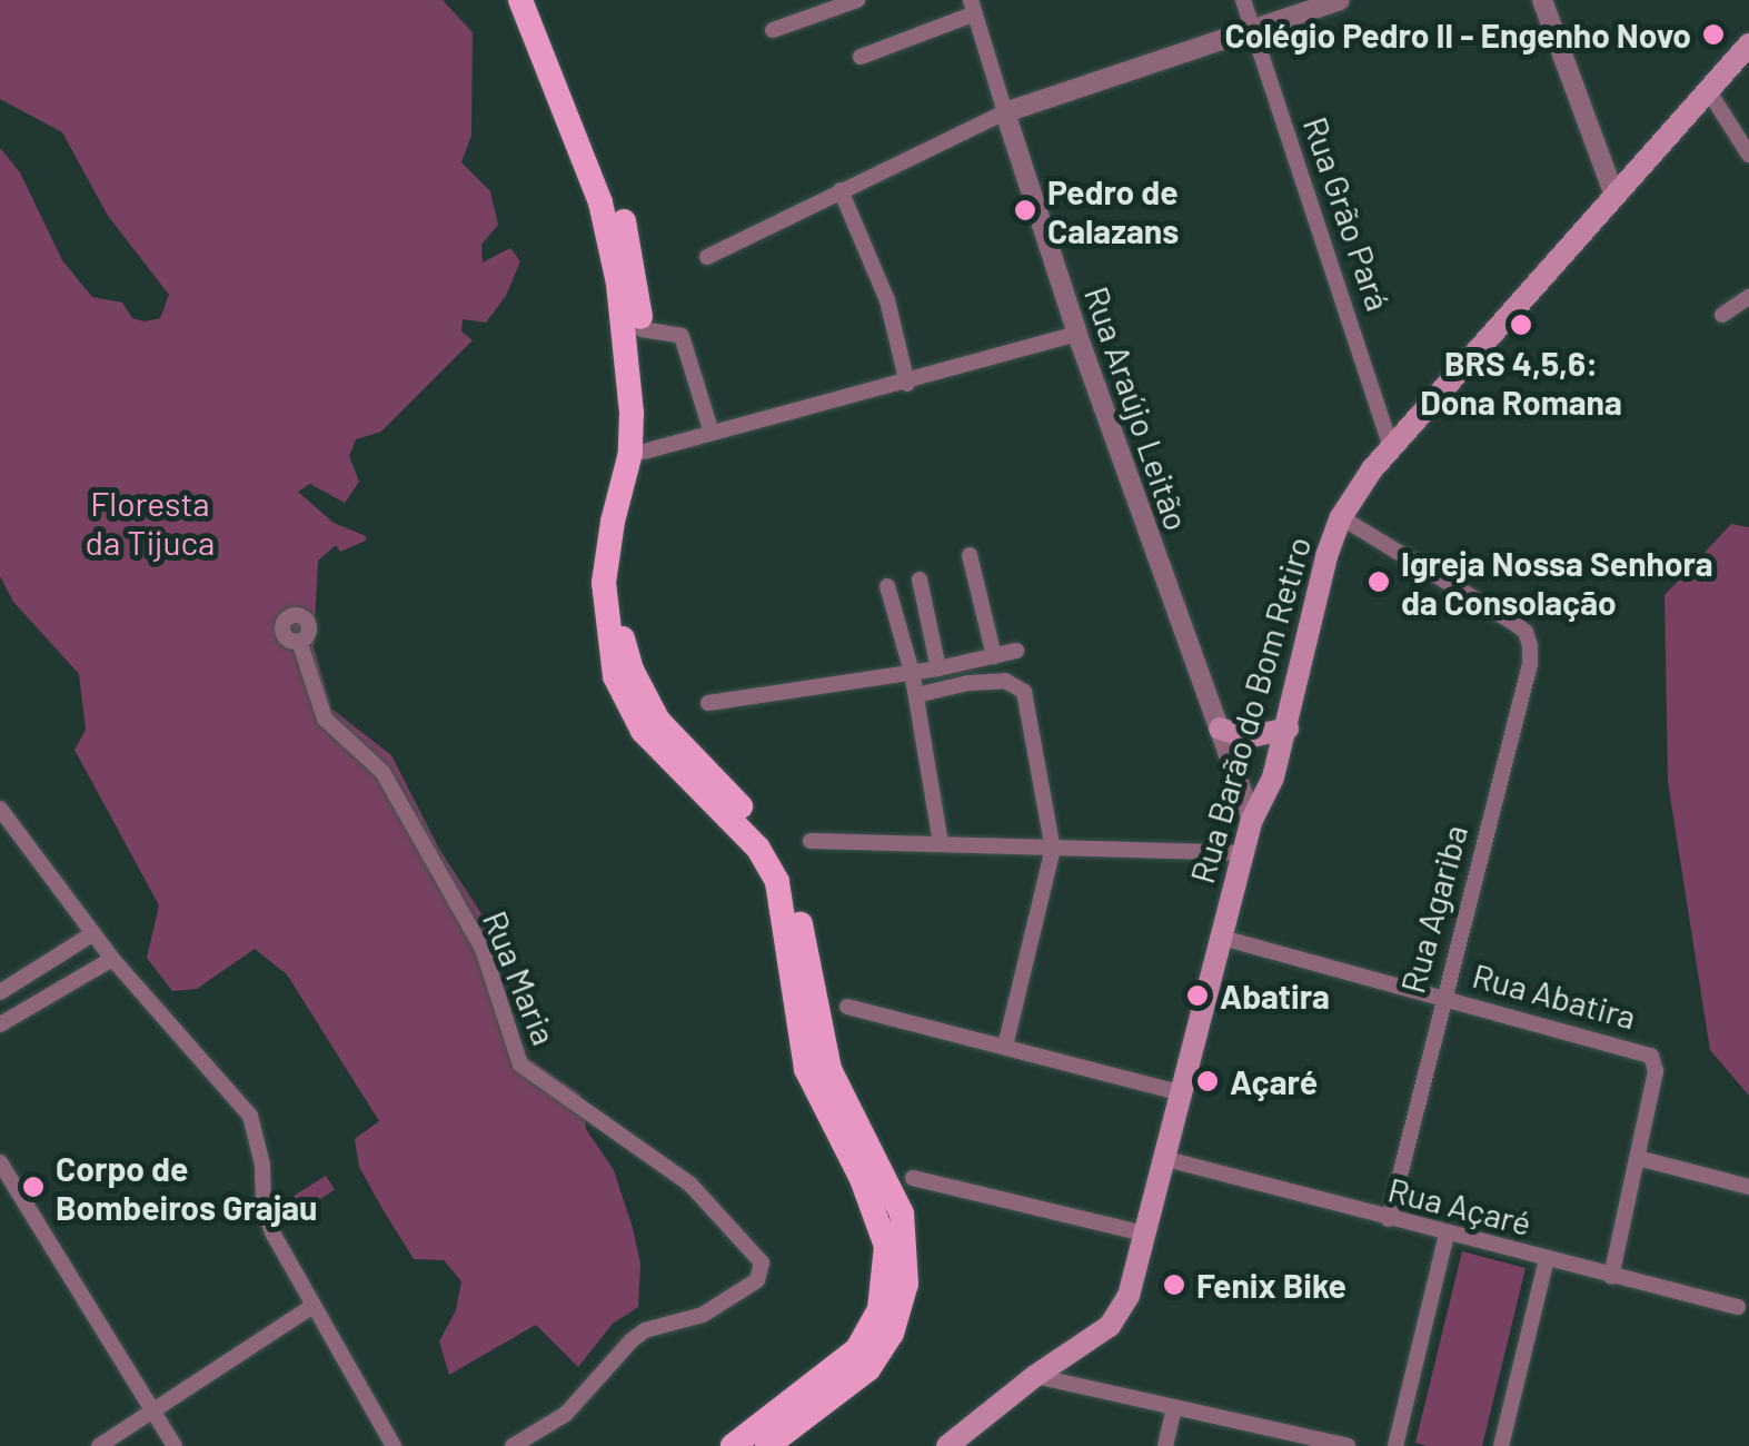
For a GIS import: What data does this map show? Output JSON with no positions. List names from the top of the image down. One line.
{"streets":{"main road":["Rua Barão do Bom Retiro"],"street":["Rua Grão Pará","Rua Araújo Leitão","Rua Agariba","Rua Maria","Rua Abatira","Rua Açaré"]},"crossings":[["Rua Grão Pará","Rua Barão do Bom Retiro"],["Rua Araújo Leitão","Rua Barão do Bom Retiro"],["Rua Barão do Bom Retiro","Rua Agariba"],["Rua Barão do Bom Retiro","Rua Abatira"],["Rua Barão do Bom Retiro","Rua Açaré"],["Rua Agariba","Rua Abatira"],["Rua Agariba","Rua Açaré"],["Rua Abatira","Rua Açaré"]],"parks":["Floresta da Tijuca"],"places":["Colégio Pedro II - Engenho Novo","Pedro de Calazans","BRS 4,5,6: Dona Romana","Igreja Nossa Senhora da Consolação","Abatira","Açaré","Corpo de Bombeiros Grajau","Fenix Bike"]}
